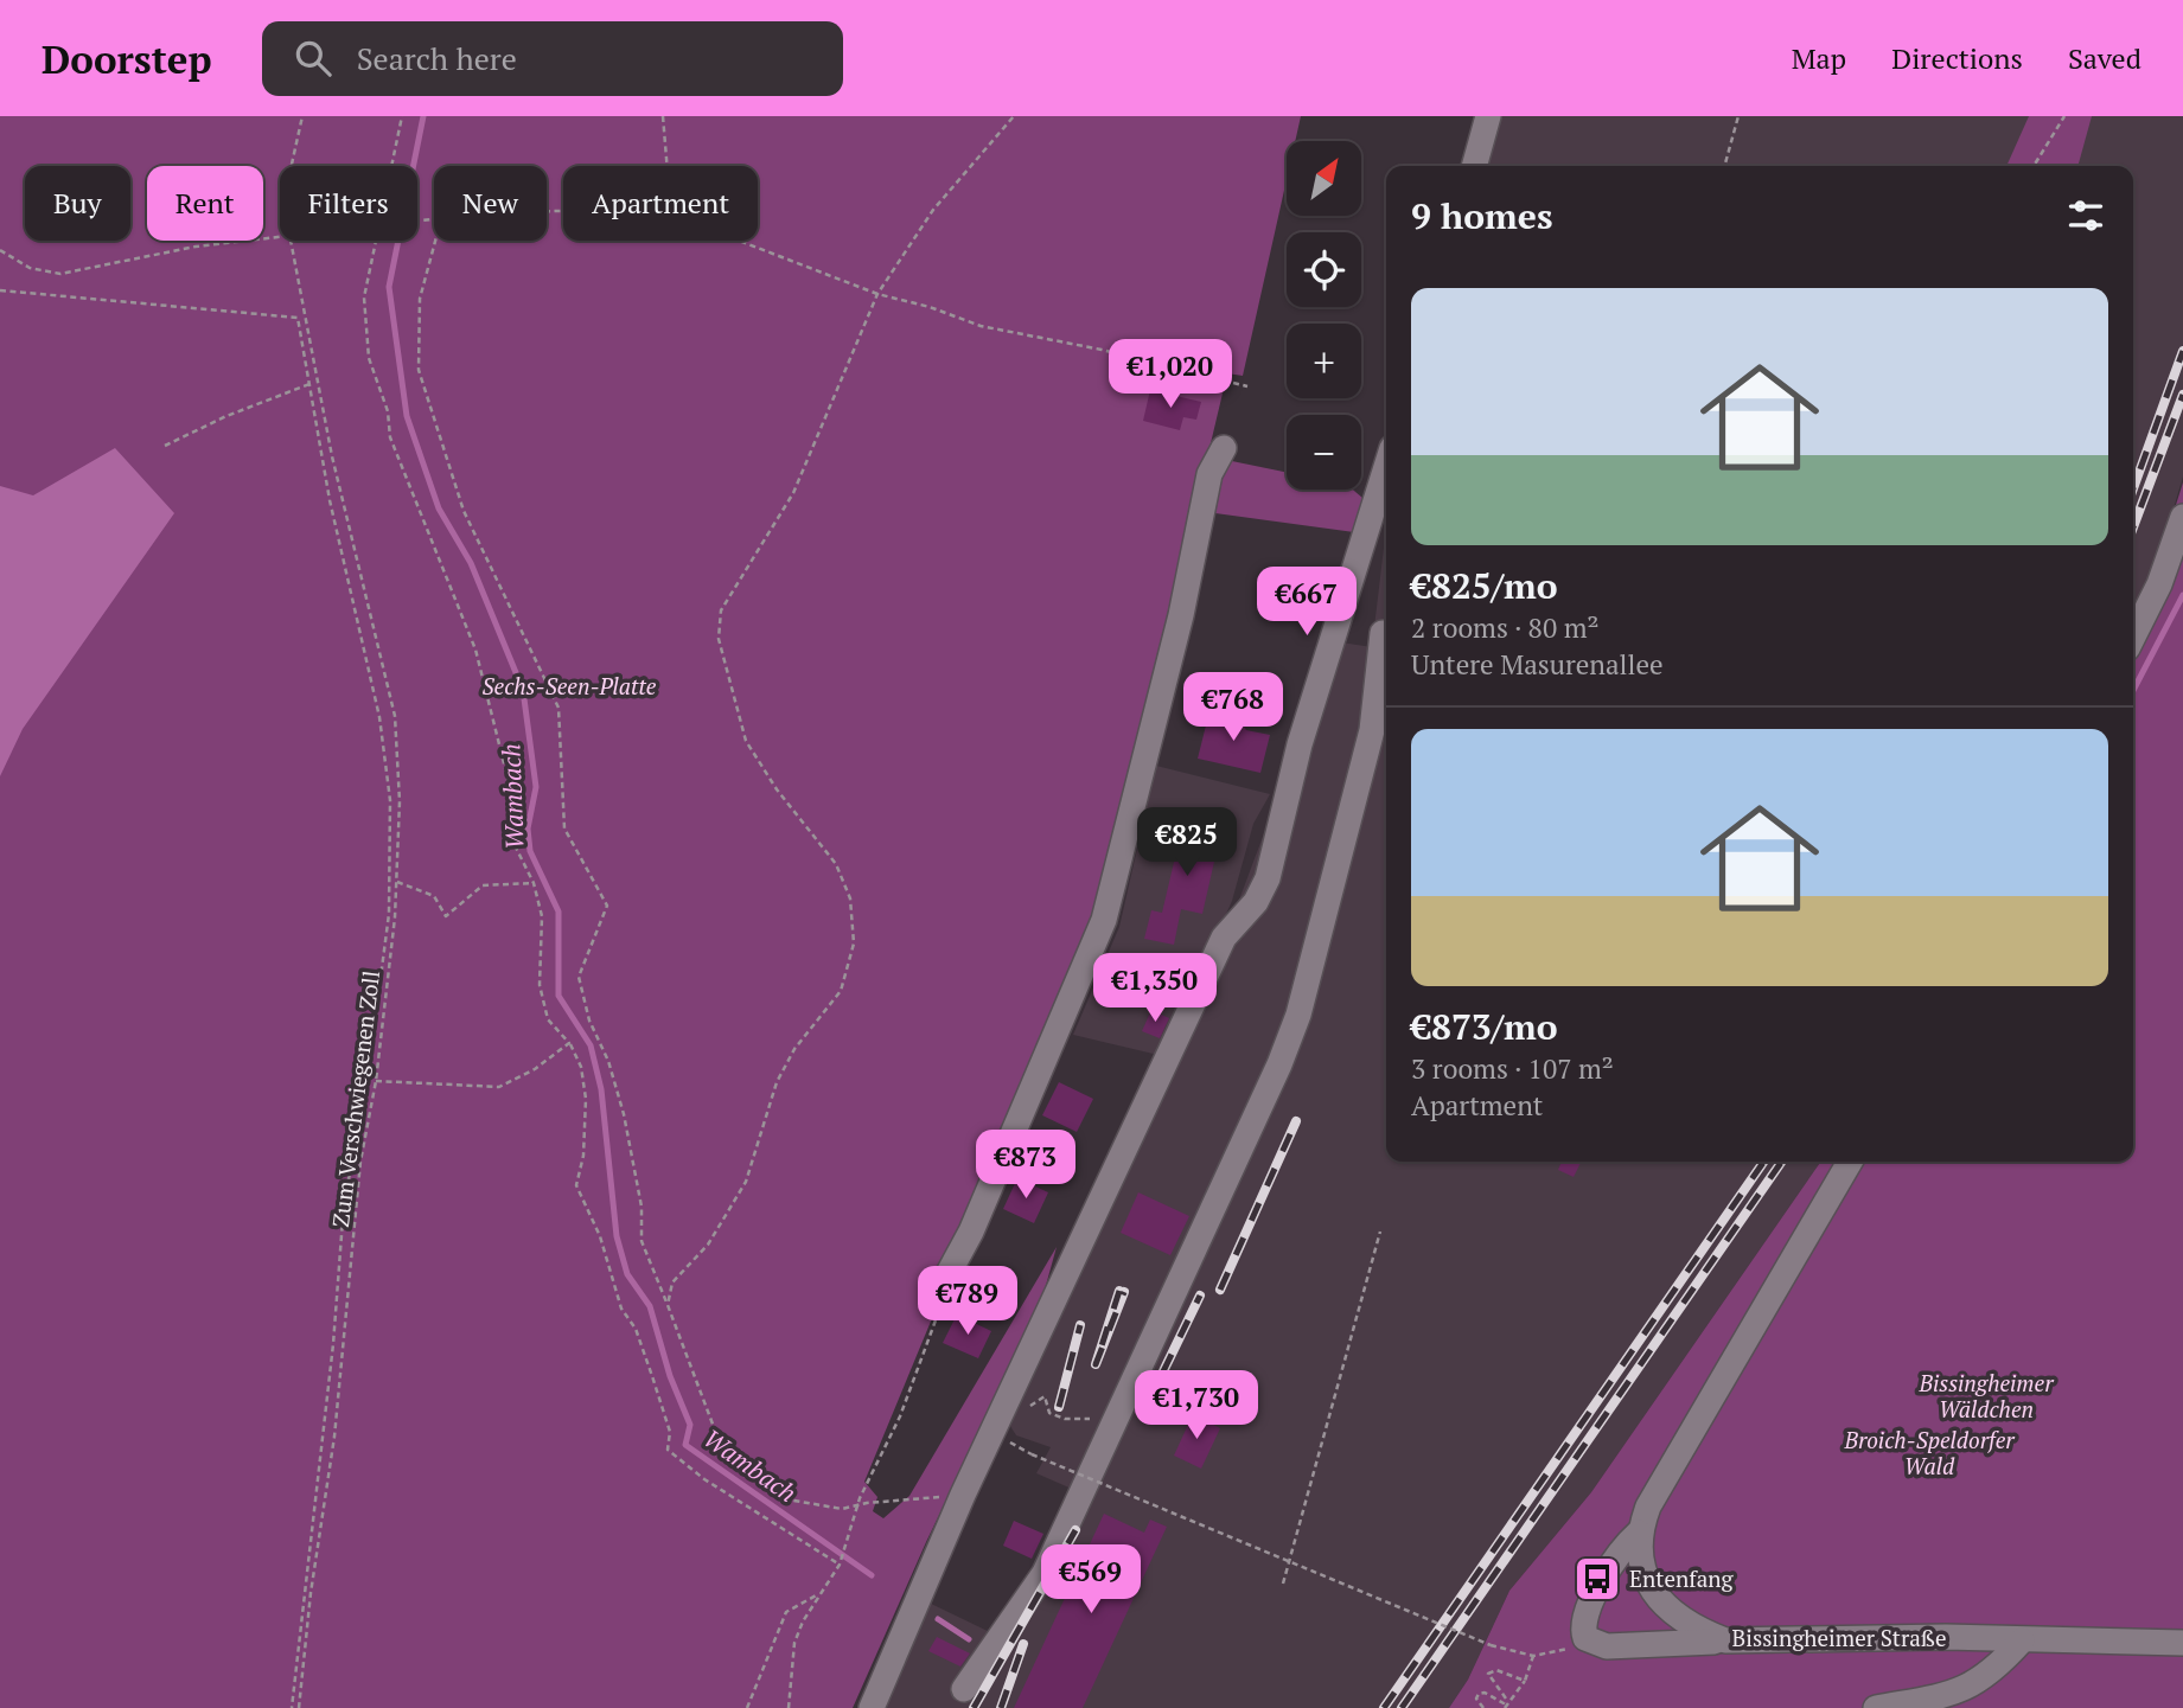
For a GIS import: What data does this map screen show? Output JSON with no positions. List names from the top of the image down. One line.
{"streets":{"street":["Bissingheimer Straße"],"path":["Zum Verschwiegenen Zoll"]},"water":["Wambach"],"parks":["Sechs-Seen-Platte","Bissingheimer Wäldchen","Broich-Speldorfer Wald"],"places":{"bus stop":["Entenfang"]},"north":"top right","page":{"header":"Doorstep","search":"Search here","nav":["Map","Directions","Saved"],"map_buttons":["+","−"],"chip":["Buy","Rent","Filters","New","Apartment"],"heading":"9 homes","list":[{"name":"€825/mo","note":"2 rooms · 80 m² · Untere Masurenallee"},{"name":"€873/mo","note":"3 rooms · 107 m² · Apartment"}],"price":["€1,020","€667","€768","€825","€1,350","€873","€789","€1,730","€569"]}}
